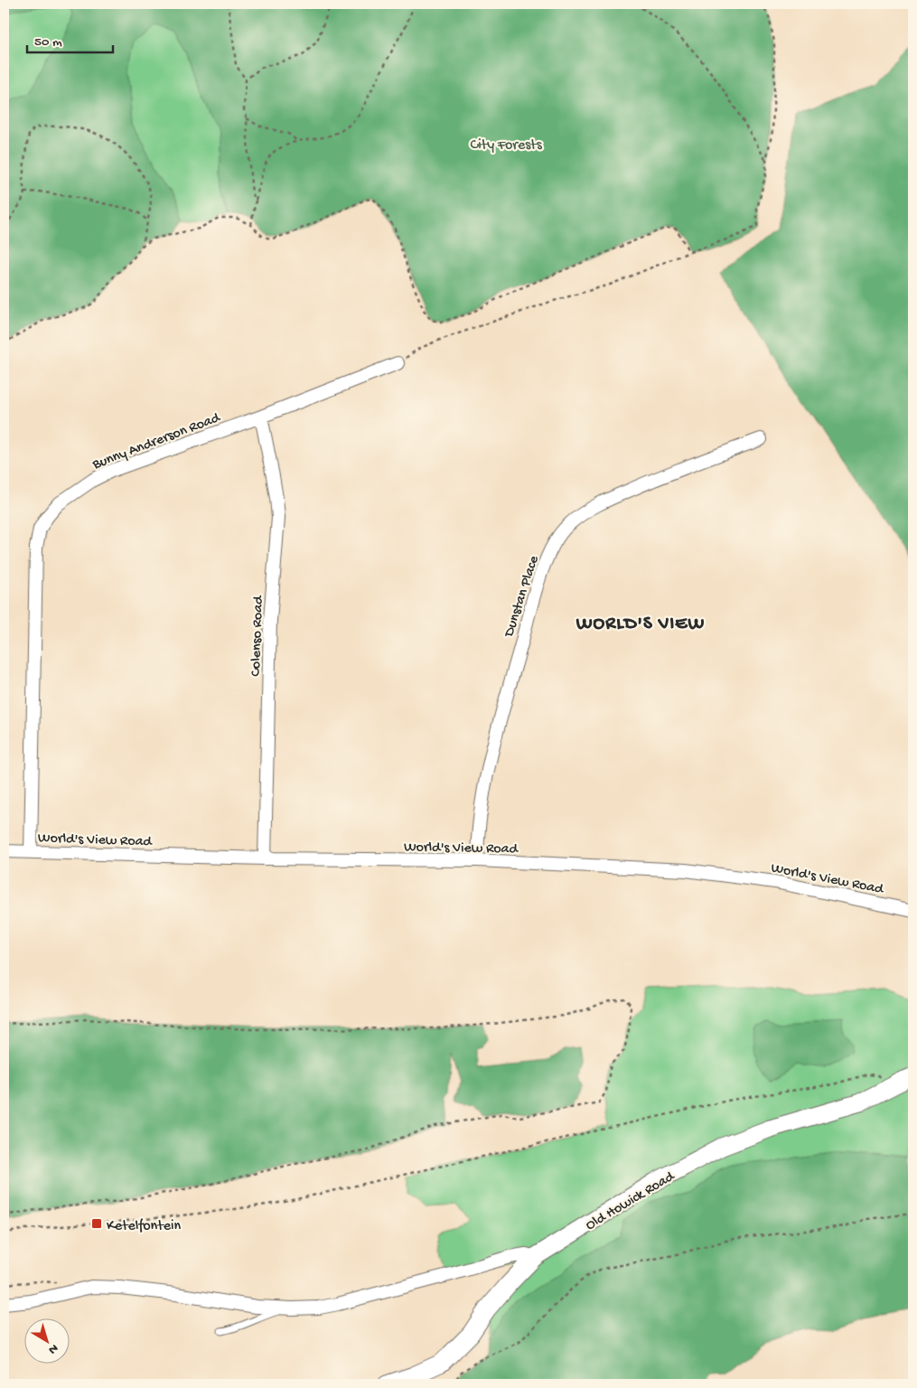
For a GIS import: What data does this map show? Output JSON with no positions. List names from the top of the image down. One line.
{"streets":{"main road":["Old Howick Road"],"street":["Bunny Andrerson Road","Dunstan Place","Colenso Road","World's View Road"]},"crossings":[["Bunny Andrerson Road","Colenso Road"],["Bunny Andrerson Road","World's View Road"],["Dunstan Place","World's View Road"],["Colenso Road","World's View Road"]],"districts":["WORLD'S VIEW"],"parks":["City Forests"],"places":{"transit":["Ketelfontein"]},"scale_bar":"50 m","north":"bottom right"}
